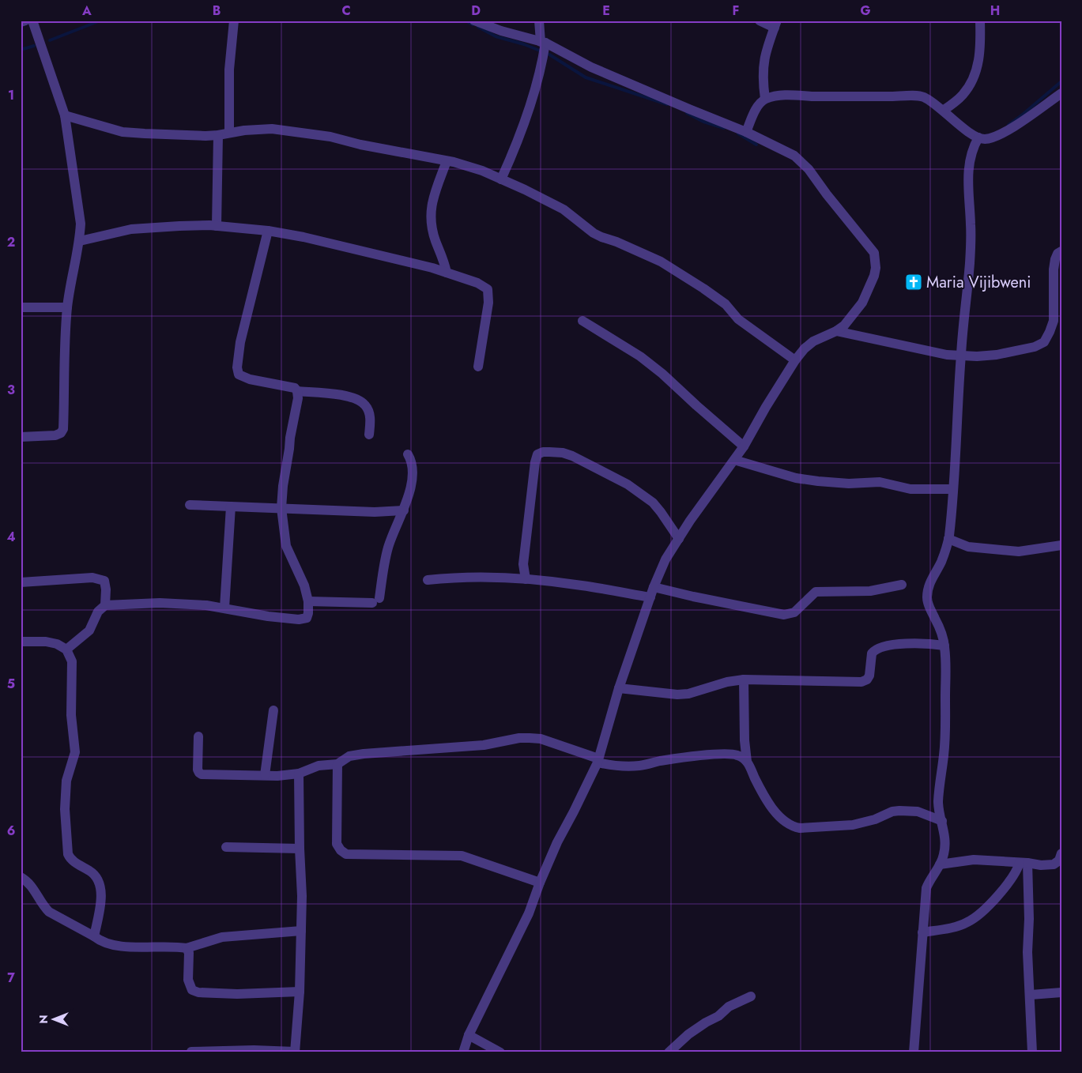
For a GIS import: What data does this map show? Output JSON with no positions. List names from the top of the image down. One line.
{"places":{"church":["Maria Vijibweni"]},"north":"left","grid":{"columns":["A","B","C","D","E","F","G","H"],"rows":["1","2","3","4","5","6","7"]}}
